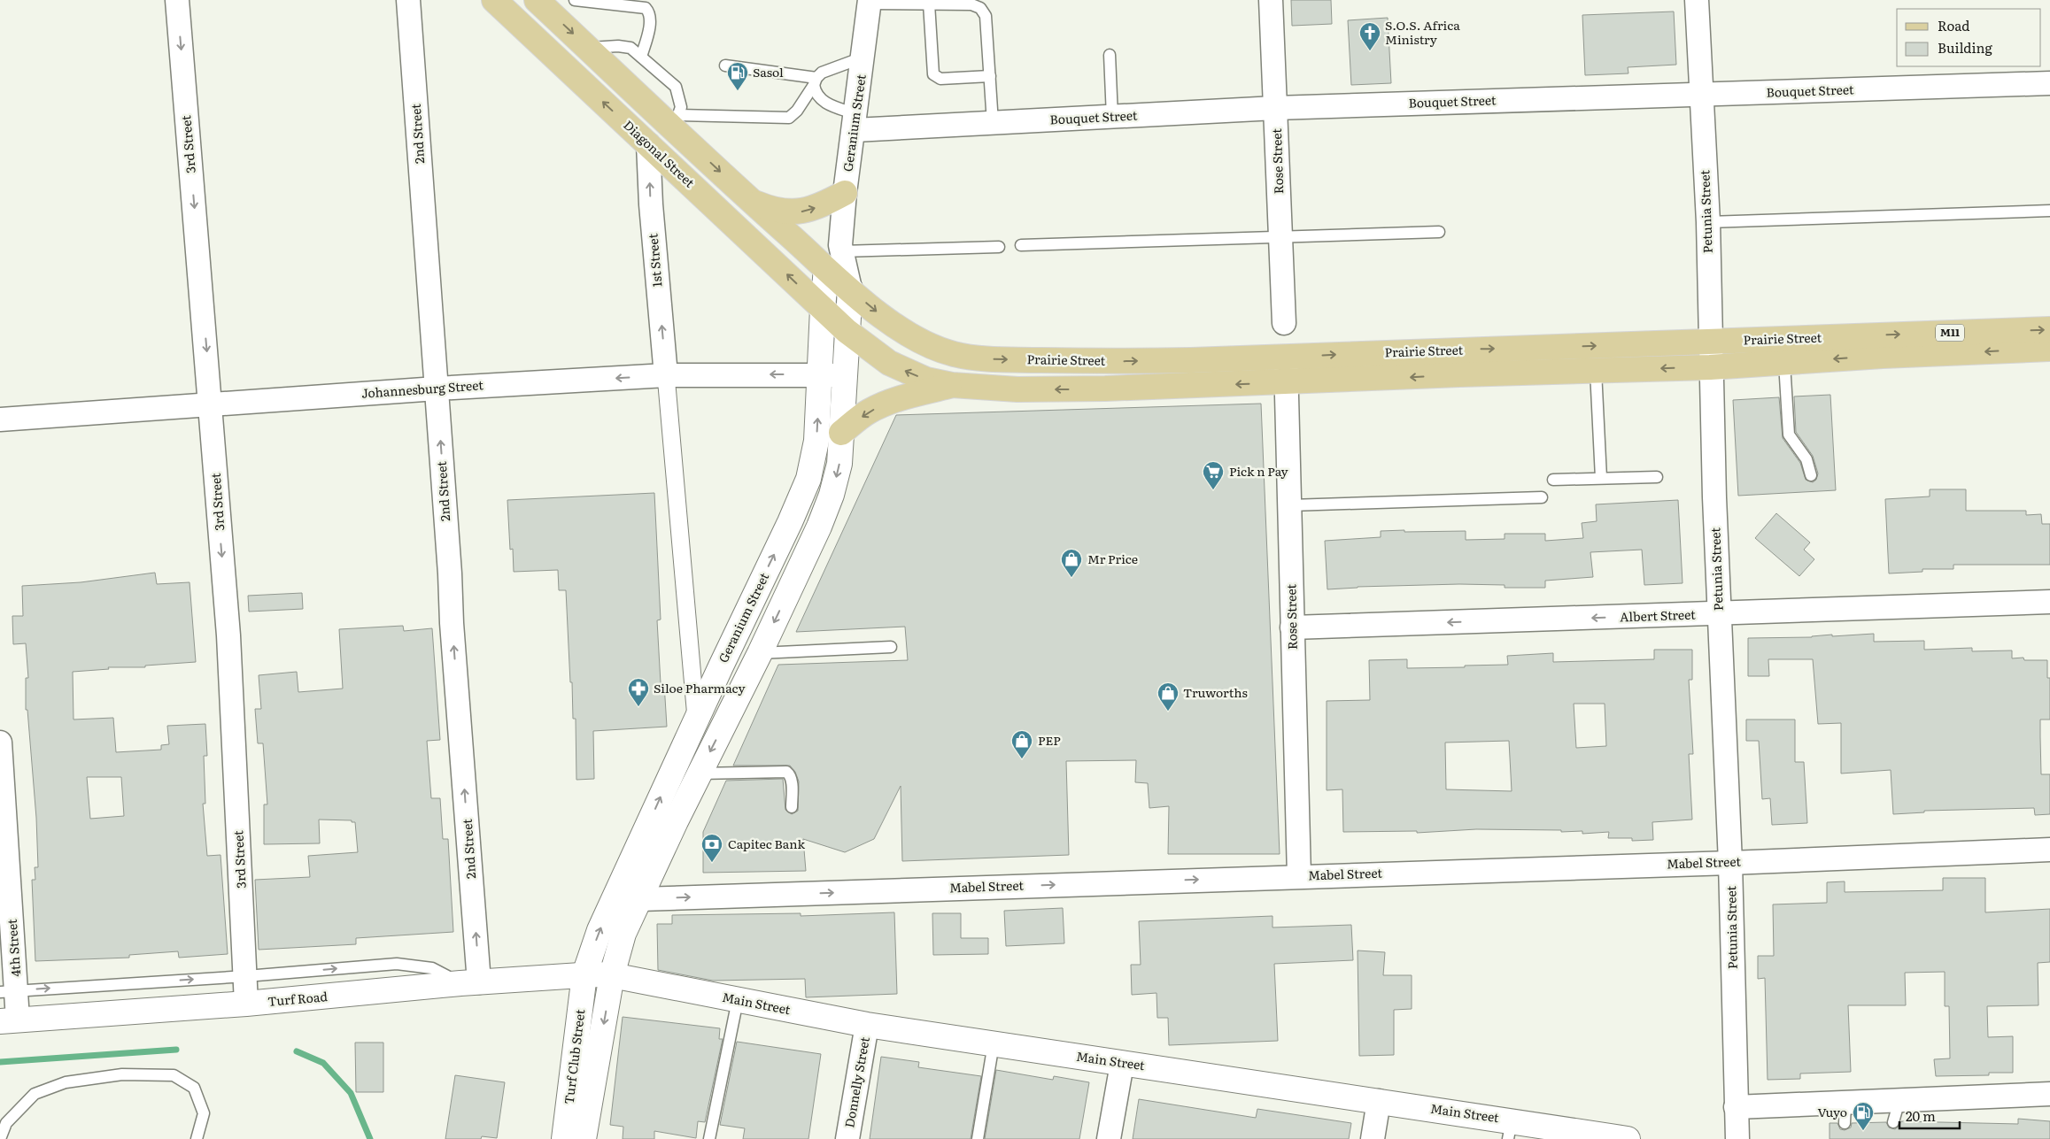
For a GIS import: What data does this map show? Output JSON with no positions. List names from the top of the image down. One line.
{"streets":{"main road":["Geranium Street","Diagonal Street","M11","Prairie Street","Turf Road","Main Street","Turf Club Street"],"street":["Bouquet Street","2nd Street","3rd Street","Rose Street","Petunia Street","1st Street","Johannesburg Street","Albert Street","Mabel Street","4th Street","Donnelly Street"]},"crossings":[["Bouquet Street","Geranium Street"],["Bouquet Street","Rose Street"],["Bouquet Street","Petunia Street"],["Geranium Street","Diagonal Street"],["Geranium Street","Prairie Street"],["Geranium Street","Johannesburg Street"],["Geranium Street","Turf Road"],["Geranium Street","Main Street"],["Geranium Street","Turf Club Street"],["2nd Street","Johannesburg Street"],["2nd Street","Turf Road"],["3rd Street","Johannesburg Street"],["3rd Street","Turf Road"],["Diagonal Street","1st Street"],["Diagonal Street","Prairie Street"],["Rose Street","Prairie Street"],["Rose Street","Albert Street"],["Rose Street","Mabel Street"],["Petunia Street","Prairie Street"],["Petunia Street","Albert Street"],["Petunia Street","Mabel Street"],["1st Street","Johannesburg Street"],["4th Street","Turf Road"],["Turf Road","Main Street"],["Turf Road","Turf Club Street"],["Main Street","Turf Club Street"],["Main Street","Donnelly Street"]],"one_way":["2nd Street","3rd Street","1st Street","Johannesburg Street","Albert Street","Mabel Street"],"places":{"church":["S.O.S. Africa Ministry"],"fuel station":["Sasol","Vuyo"],"supermarket":["Pick n Pay"],"shop":["Mr Price","Truworths","PEP"],"pharmacy":["Siloe Pharmacy"],"bank":["Capitec Bank"]},"legend":["Road","Building"],"scale_bar":"20 m"}
